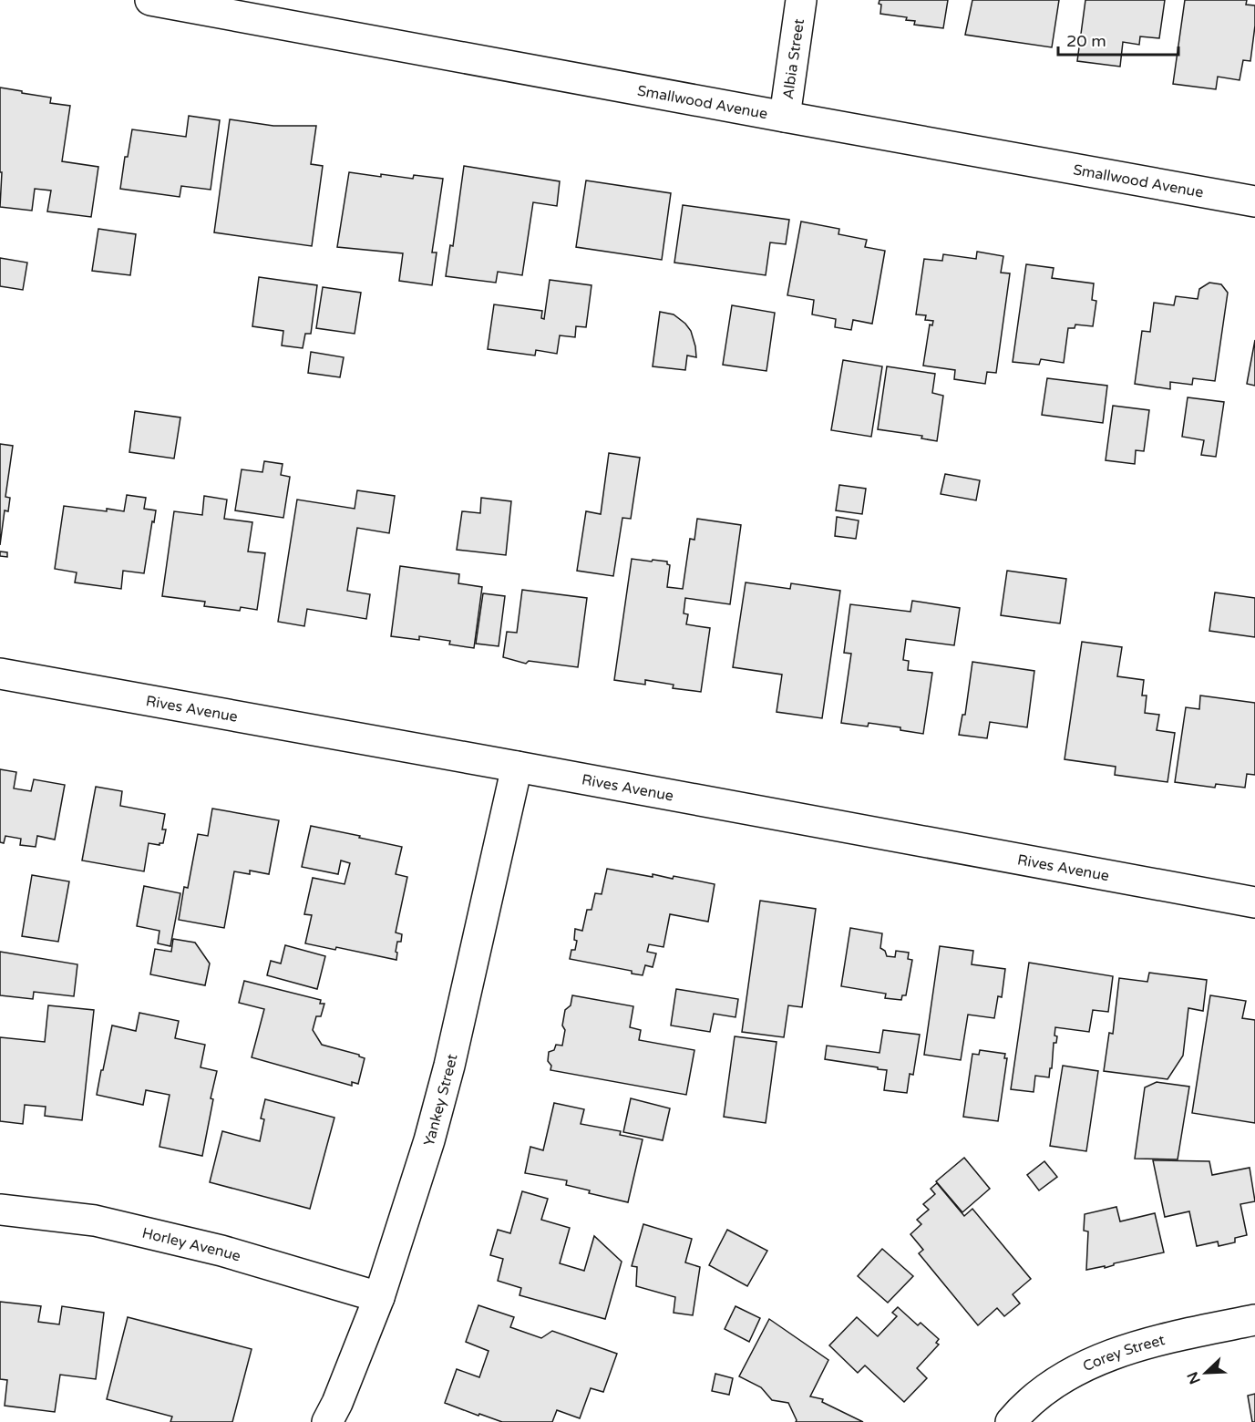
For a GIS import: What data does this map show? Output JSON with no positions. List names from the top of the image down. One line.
{"streets":{"street":["Albia Street","Smallwood Avenue","Rives Avenue","Yankey Street","Horley Avenue","Corey Street"]},"crossings":[["Albia Street","Smallwood Avenue"],["Rives Avenue","Yankey Street"],["Yankey Street","Horley Avenue"]],"scale_bar":"20 m","north":"bottom left"}
